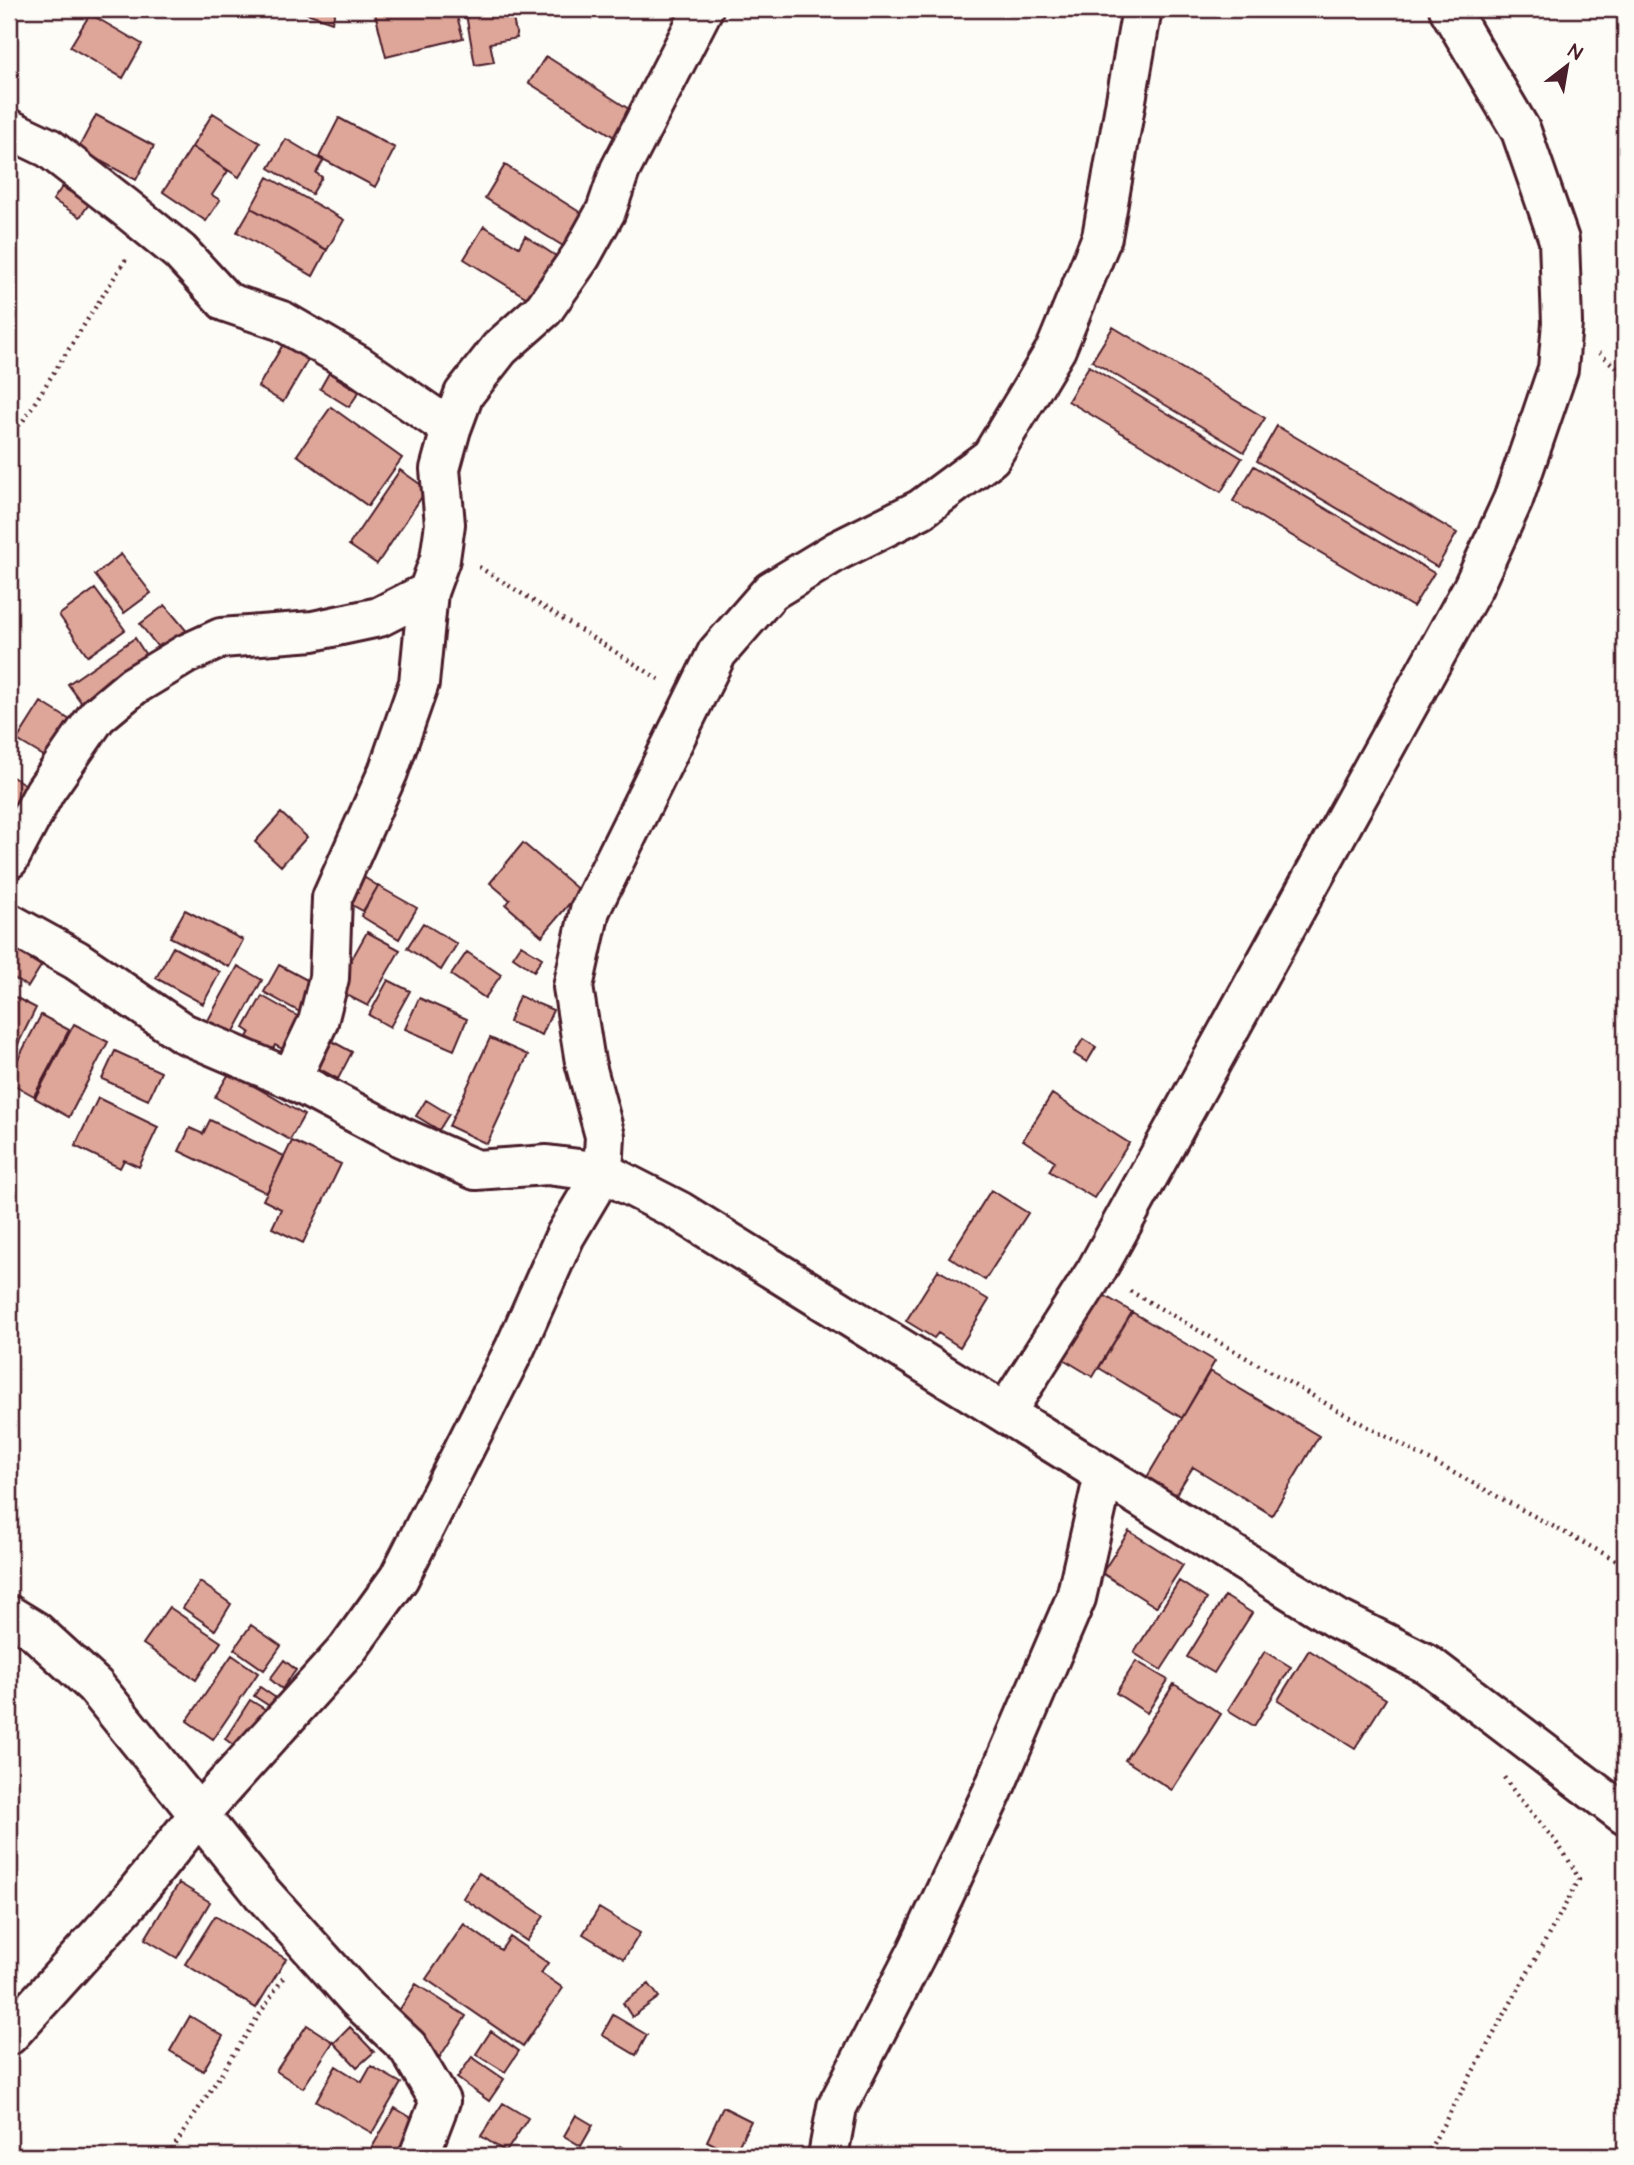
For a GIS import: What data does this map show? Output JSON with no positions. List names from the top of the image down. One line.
{"north":"top right"}
